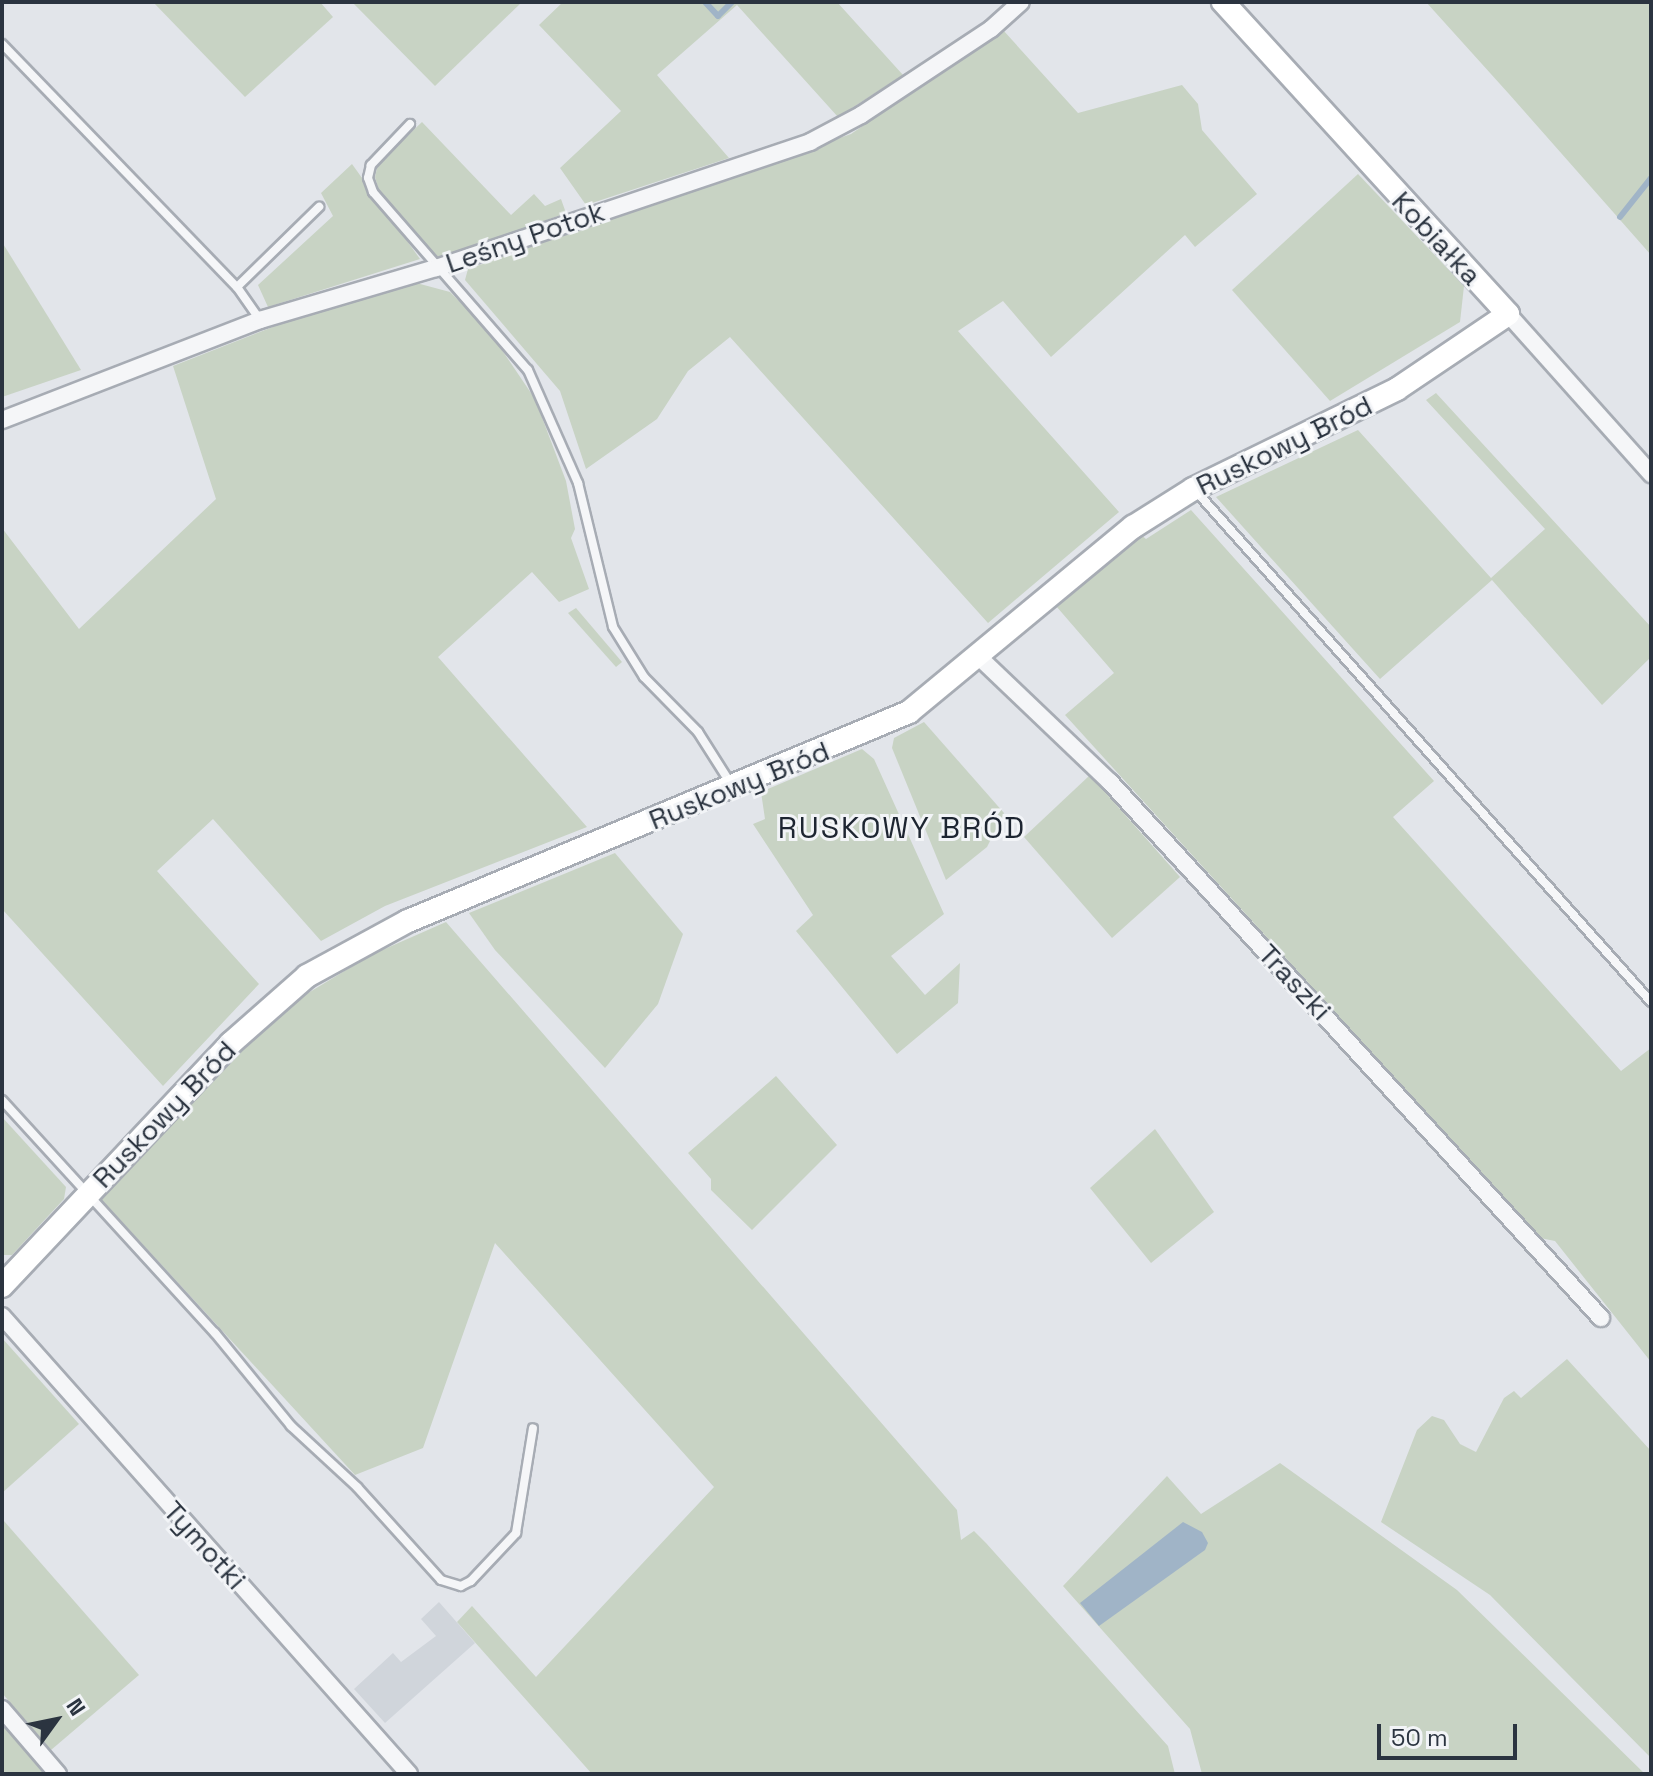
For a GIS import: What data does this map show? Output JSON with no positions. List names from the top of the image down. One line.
{"streets":{"street":["Leśny Potok","Kobiałka","Ruskowy Bród","Traszki","Tymotki"]},"crossings":[["Kobiałka","Ruskowy Bród"],["Ruskowy Bród","Traszki"]],"districts":["RUSKOWY BRÓD"],"scale_bar":"50 m","north":"top right"}
